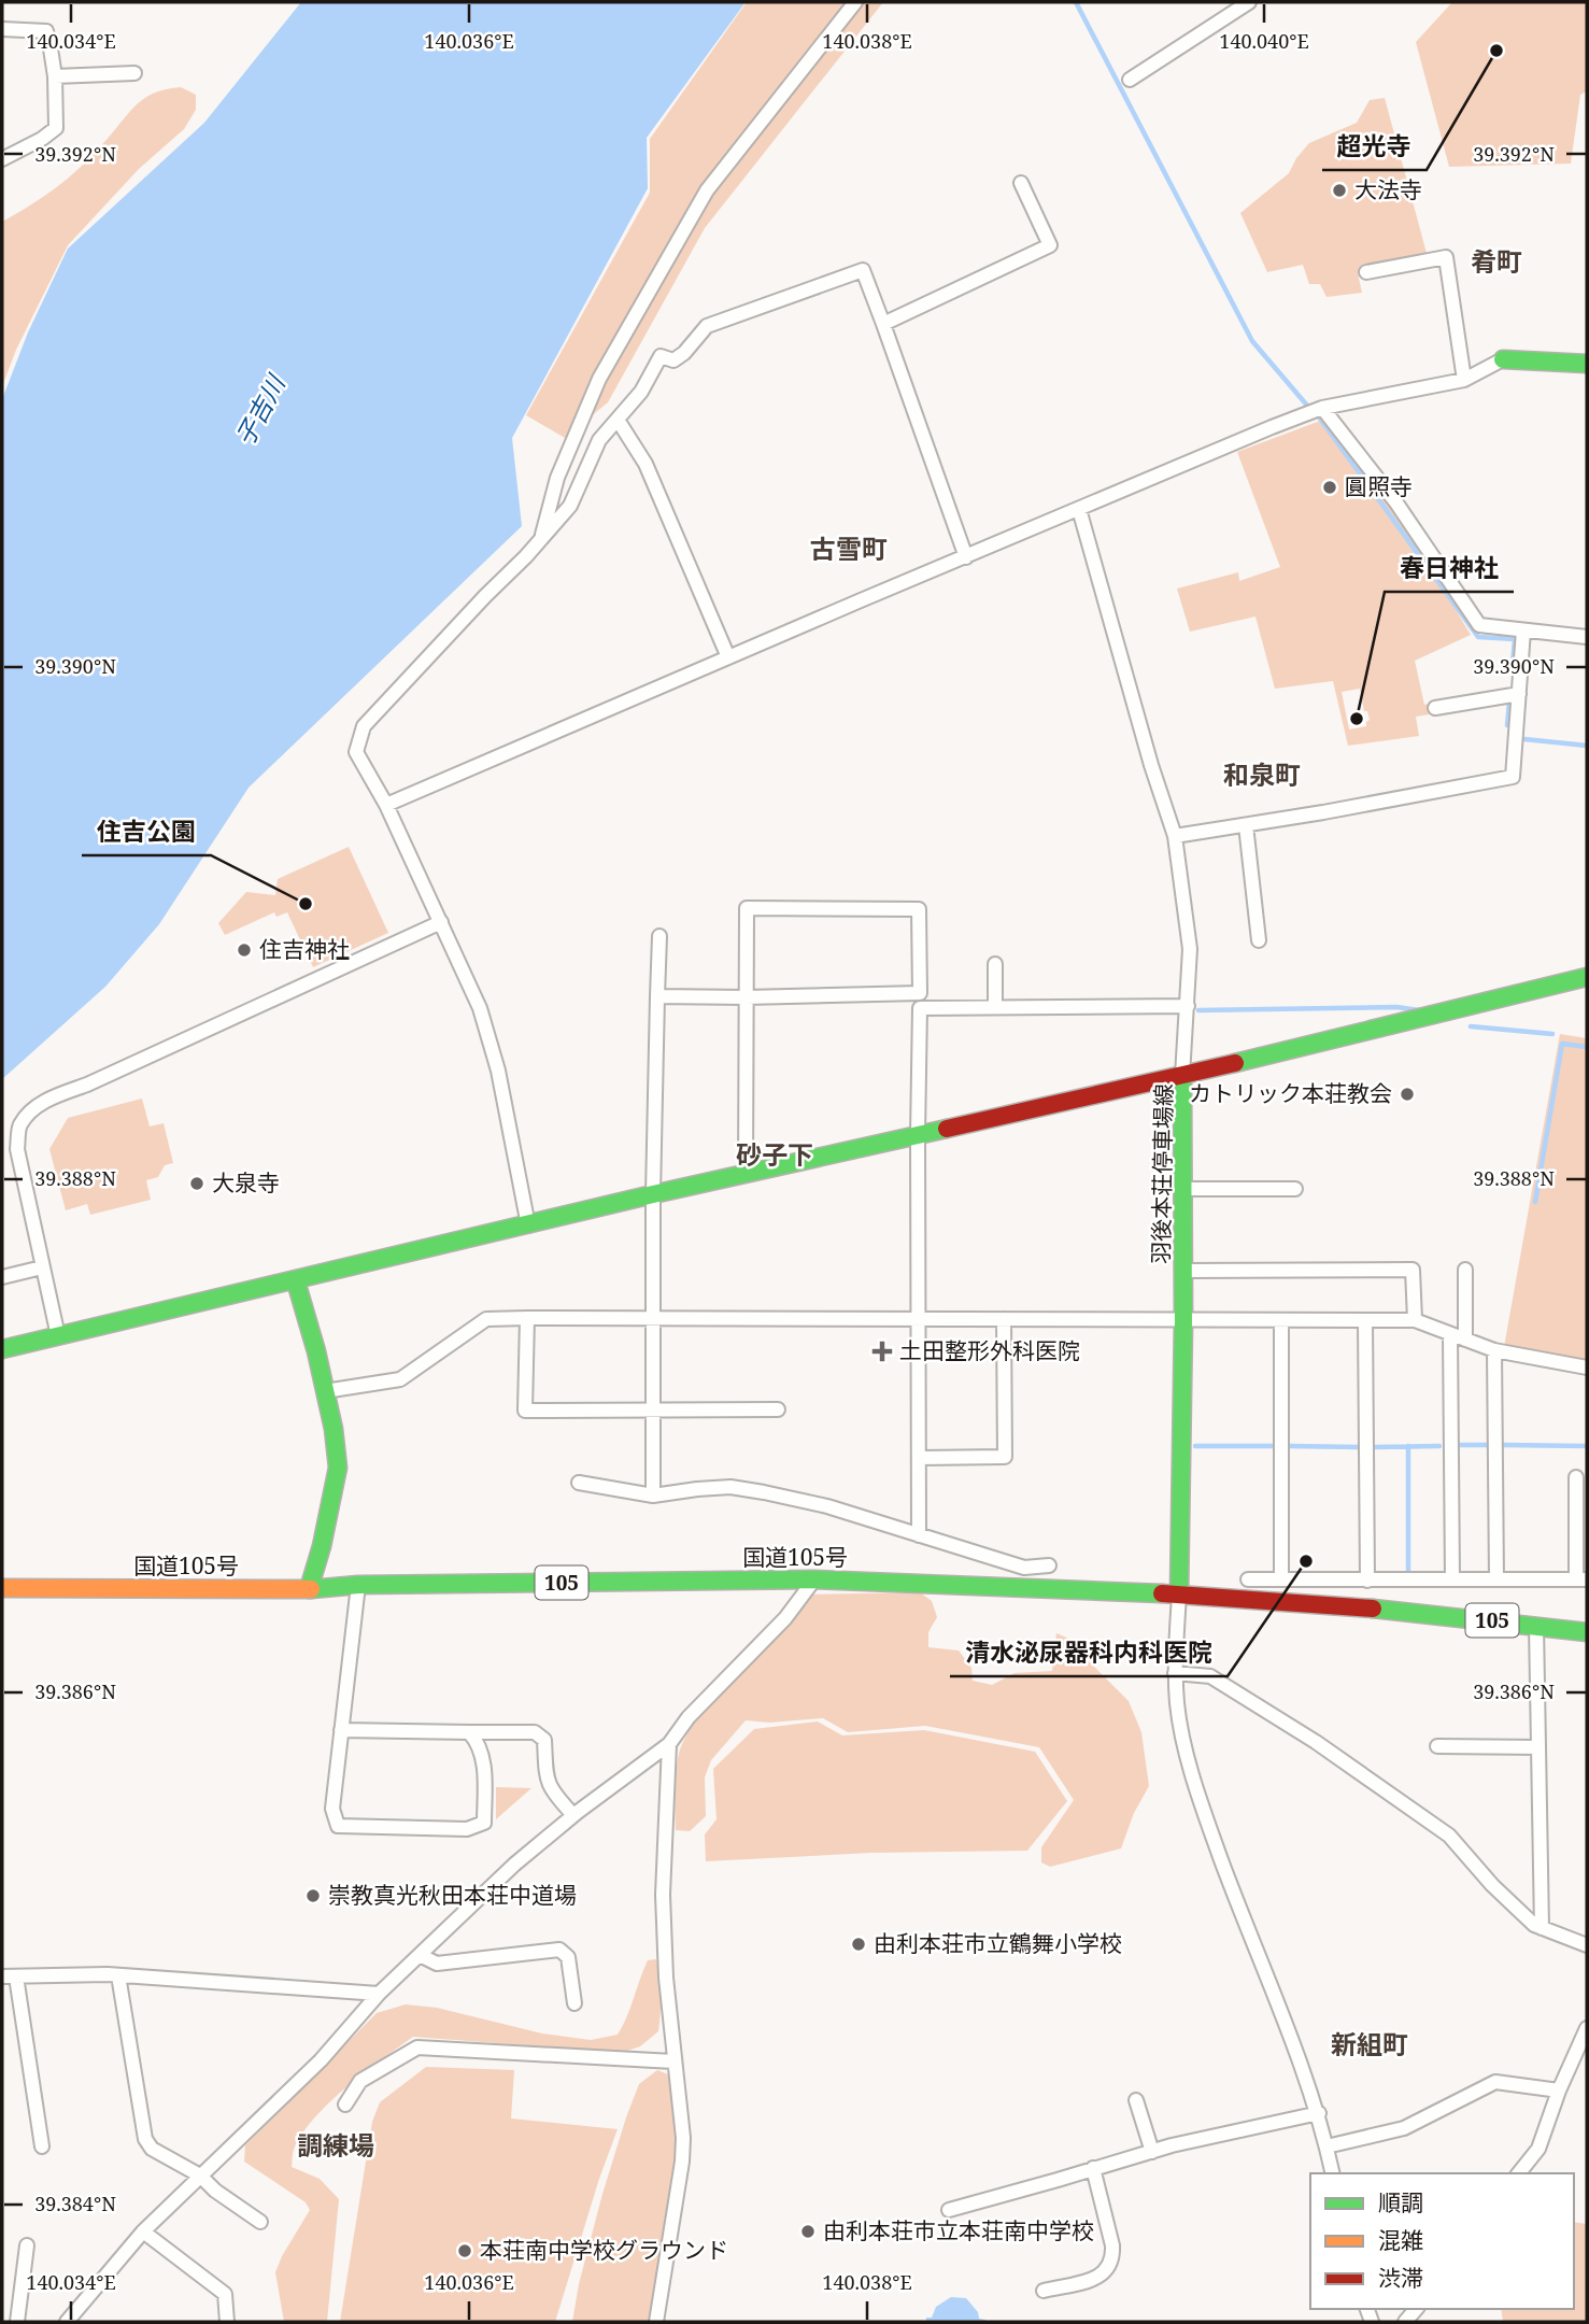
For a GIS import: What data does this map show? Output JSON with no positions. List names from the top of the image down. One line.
{"streets":{"main road":["羽後本荘停車場線","国道105号","105"]},"crossings":[["羽後本荘停車場線","国道105号"]],"districts":["肴町","古雪町","和泉町","砂子下","新組町","調練場"],"water":["子吉川"],"places":{"other":["超光寺","大法寺","圓照寺","春日神社","住吉公園","住吉神社","カトリック本荘教会","大泉寺","清水泌尿器科内科医院","崇教真光秋田本荘中道場","由利本荘市立鶴舞小学校","由利本荘市立本荘南中学校","本荘南中学校グラウンド"],"health":["土田整形外科医院"]},"legend":["順調","混雑","渋滞"],"coordinates":["140.034°E","140.036°E","140.038°E","140.040°E","39.392°N","39.390°N","39.388°N","39.386°N","39.384°N"]}
